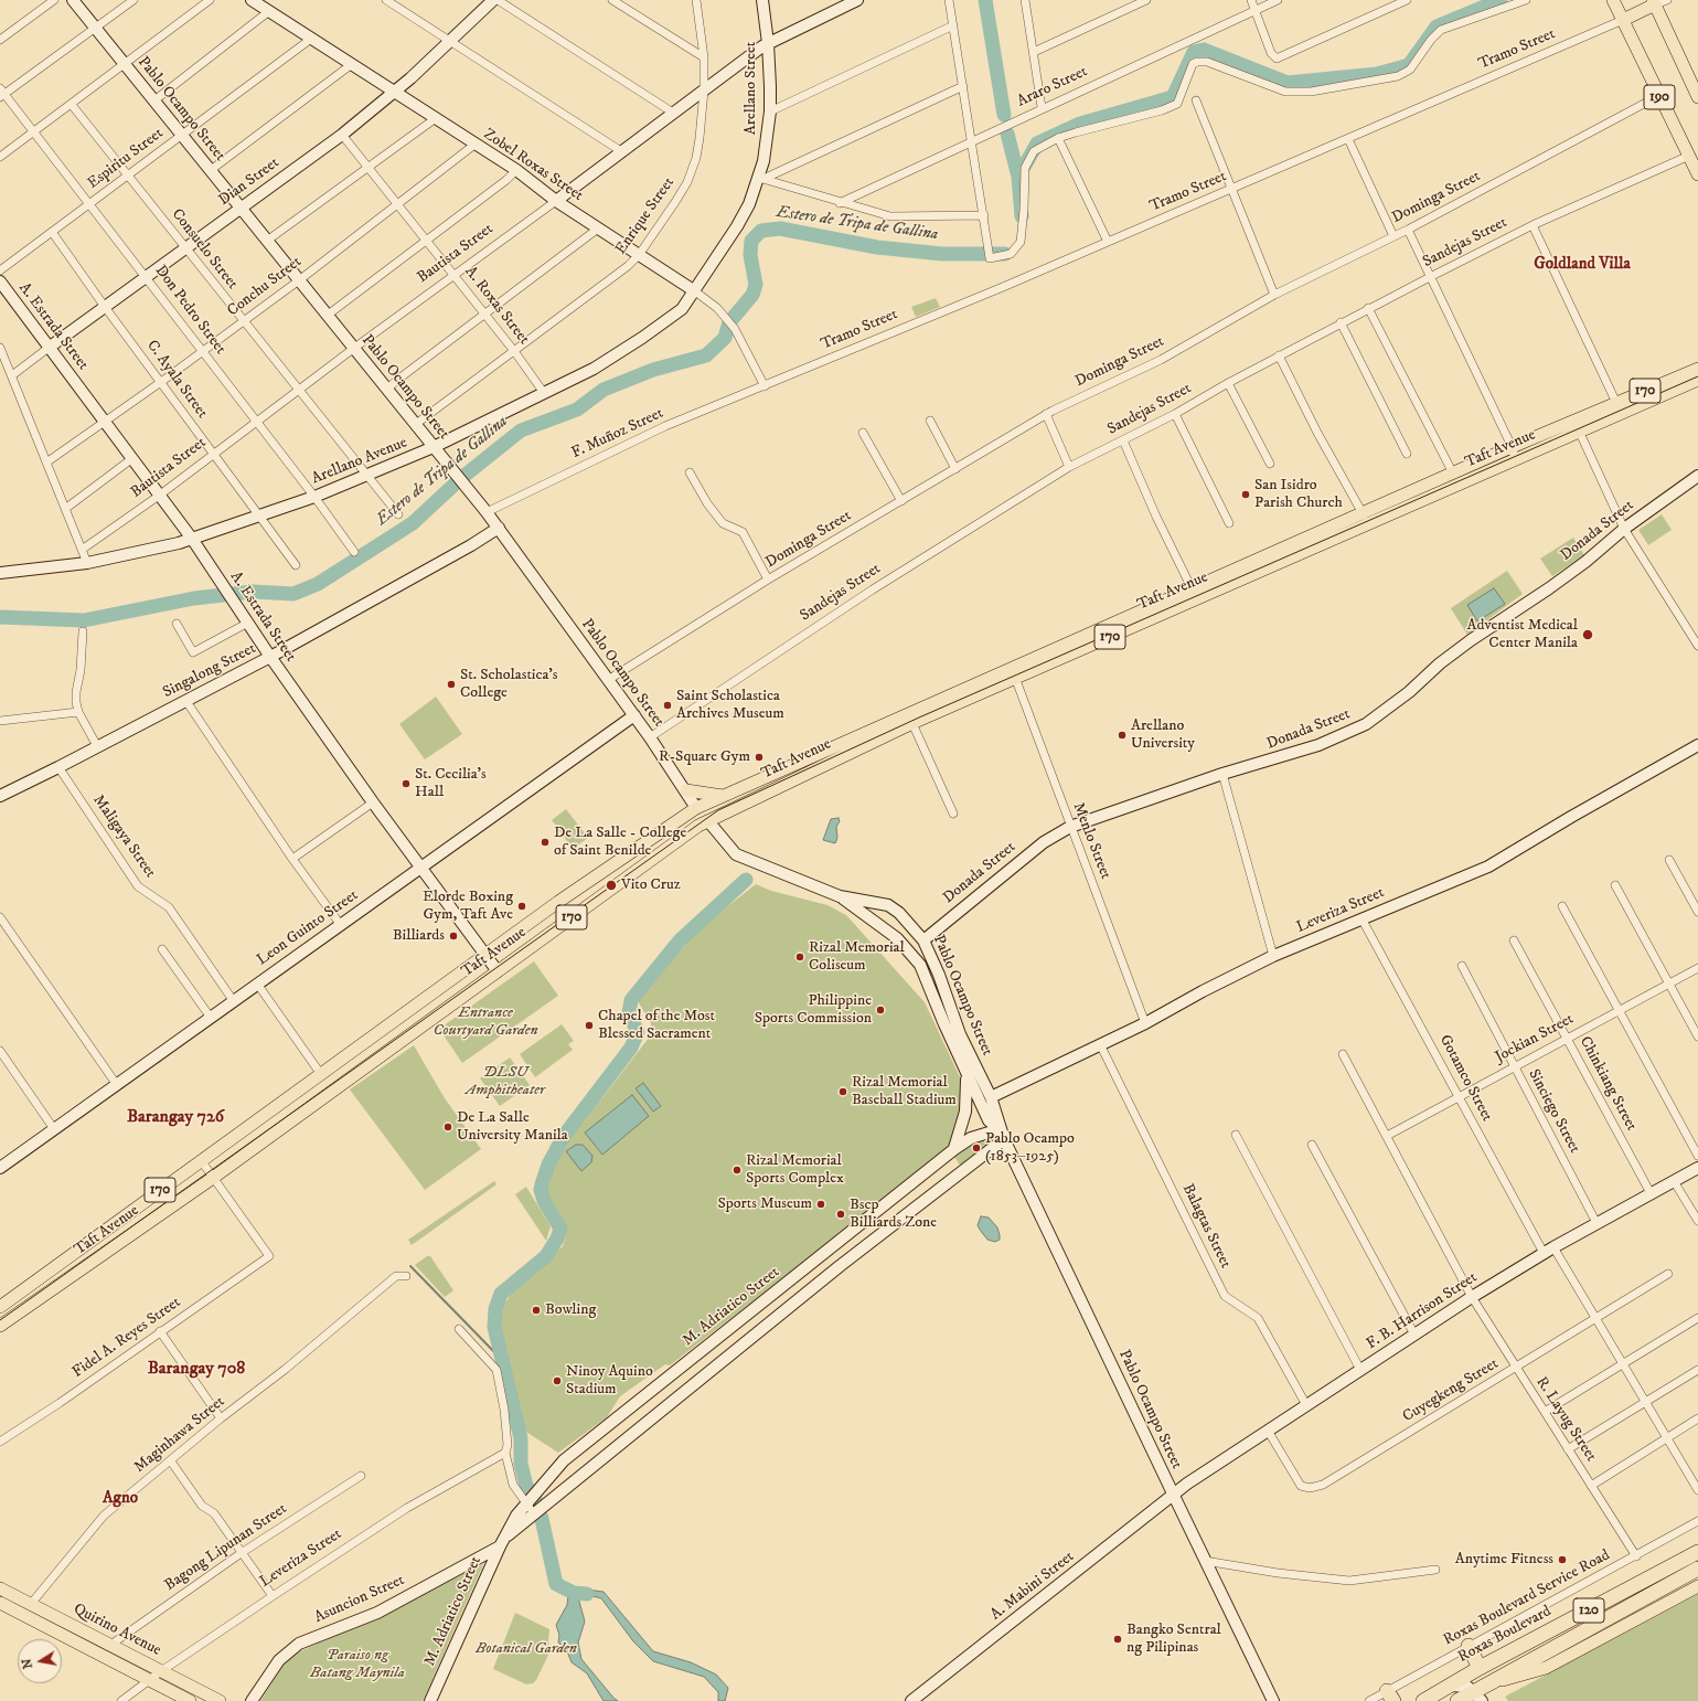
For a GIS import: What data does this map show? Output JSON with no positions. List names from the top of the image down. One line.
{"streets":{"highway":["120","Roxas Boulevard"],"main road":["190","170","Taft Avenue","Quirino Avenue"],"street":["Tramo Street","Araro Street","Arellano Street","Pablo Ocampo Street","Espiritu Street","Zobel Roxas Street","Dian Street","Dominga Street","Enrique Street","Sandejas Street","Consuelo Street","Bautista Street","Conchu Street","A. Roxas Street","Don Pedro Street","A. Estrada Street","C. Ayala Street","F. Muñoz Street","Arellano Avenue","Donada Street","Singalong Street","Maligaya Street","Menlo Street","Leveriza Street","Leon Guinto Street","Jockian Street","Gotamco Street","Chinkiang Street","Sinciego Street","Balagtas Street","M. Adriatico Street","F. B. Harrison Street","Fidel A. Reyes Street","Cuyegkeng Street","R. Layug Street","Maginhawa Street","Bagong Lipunan Street","A. Mabini Street","Roxas Boulevard Service Road","Asuncion Street"]},"crossings":[["Tramo Street","190"],["Tramo Street","Zobel Roxas Street"],["Tramo Street","F. Muñoz Street"],["Arellano Street","Zobel Roxas Street"],["Arellano Street","Bautista Street"],["Arellano Street","Arellano Avenue"],["190","Dominga Street"],["190","Sandejas Street"],["Pablo Ocampo Street","Espiritu Street"],["Pablo Ocampo Street","Dian Street"],["Pablo Ocampo Street","Dominga Street"],["Pablo Ocampo Street","Enrique Street"],["Pablo Ocampo Street","Sandejas Street"],["Pablo Ocampo Street","Bautista Street"],["Pablo Ocampo Street","Conchu Street"],["Pablo Ocampo Street","F. Muñoz Street"],["Pablo Ocampo Street","Taft Avenue"],["Pablo Ocampo Street","Arellano Avenue"],["Pablo Ocampo Street","Donada Street"],["Pablo Ocampo Street","Singalong Street"],["Pablo Ocampo Street","Leveriza Street"],["Pablo Ocampo Street","Leon Guinto Street"],["Pablo Ocampo Street","M. Adriatico Street"],["Pablo Ocampo Street","F. B. Harrison Street"],["Pablo Ocampo Street","A. Mabini Street"],["Espiritu Street","Zobel Roxas Street"],["Espiritu Street","Consuelo Street"],["Espiritu Street","Don Pedro Street"],["Espiritu Street","C. Ayala Street"],["Zobel Roxas Street","Dian Street"],["Zobel Roxas Street","Enrique Street"],["Zobel Roxas Street","Bautista Street"],["Zobel Roxas Street","Conchu Street"],["Zobel Roxas Street","F. Muñoz Street"],["Zobel Roxas Street","Arellano Avenue"],["Dian Street","Consuelo Street"],["Dian Street","A. Roxas Street"],["Dian Street","Don Pedro Street"],["Dian Street","A. Estrada Street"],["Dian Street","C. Ayala Street"],["Enrique Street","Bautista Street"],["Enrique Street","A. Roxas Street"],["Consuelo Street","Bautista Street"],["Consuelo Street","Conchu Street"],["Consuelo Street","Arellano Avenue"],["Bautista Street","A. Roxas Street"],["Bautista Street","Don Pedro Street"],["Bautista Street","A. Estrada Street"],["Bautista Street","C. Ayala Street"],["Conchu Street","A. Roxas Street"],["Conchu Street","Don Pedro Street"],["Conchu Street","A. Estrada Street"],["Conchu Street","C. Ayala Street"],["A. Roxas Street","Arellano Avenue"],["Don Pedro Street","Arellano Avenue"],["A. Estrada Street","Taft Avenue"],["A. Estrada Street","Arellano Avenue"],["A. Estrada Street","Singalong Street"],["A. Estrada Street","Leon Guinto Street"],["C. Ayala Street","Arellano Avenue"],["Taft Avenue","Menlo Street"],["Taft Avenue","Fidel A. Reyes Street"],["Donada Street","Menlo Street"],["Singalong Street","Maligaya Street"],["Maligaya Street","Leon Guinto Street"],["Menlo Street","Leveriza Street"],["Leveriza Street","Gotamco Street"],["Leveriza Street","Balagtas Street"],["Leveriza Street","Quirino Avenue"],["Jockian Street","Gotamco Street"],["Jockian Street","Chinkiang Street"],["Jockian Street","Sinciego Street"],["Jockian Street","R. Layug Street"],["Gotamco Street","F. B. Harrison Street"],["Chinkiang Street","F. B. Harrison Street"],["Sinciego Street","F. B. Harrison Street"],["Balagtas Street","F. B. Harrison Street"],["M. Adriatico Street","Asuncion Street"],["F. B. Harrison Street","Cuyegkeng Street"],["F. B. Harrison Street","R. Layug Street"],["F. B. Harrison Street","A. Mabini Street"],["Cuyegkeng Street","R. Layug Street"],["R. Layug Street","Roxas Boulevard Service Road"],["Maginhawa Street","Quirino Avenue"],["Bagong Lipunan Street","Quirino Avenue"]],"districts":["Goldland Villa","Barangay 726","Barangay 708","Agno"],"water":["Estero de Tripa de Gallina"],"parks":["Entrance Courtyard Garden","DLSU Amphitheater","Botanical Garden","Paraiso ng Batang Maynila"],"places":["San Isidro Parish Church","Adventist Medical Center Manila","St. Scholastica's College","Saint Scholastica Archives Museum","Arellano University","R-Square Gym","St. Cecilia's Hall","De La Salle - College of Saint Benilde","Vito Cruz","Elorde Boxing Gym, Taft Ave","Billiards","Rizal Memorial Coliseum","Philippine Sports Commission","Chapel of the Most Blessed Sacrament","Rizal Memorial Baseball Stadium","De La Salle University Manila","Pablo Ocampo (1853–1925)","Rizal Memorial Sports Complex","Sports Museum","Bscp Billiards Zone","Bowling","Ninoy Aquino Stadium","Anytime Fitness","Bangko Sentral ng Pilipinas"],"north":"left"}
